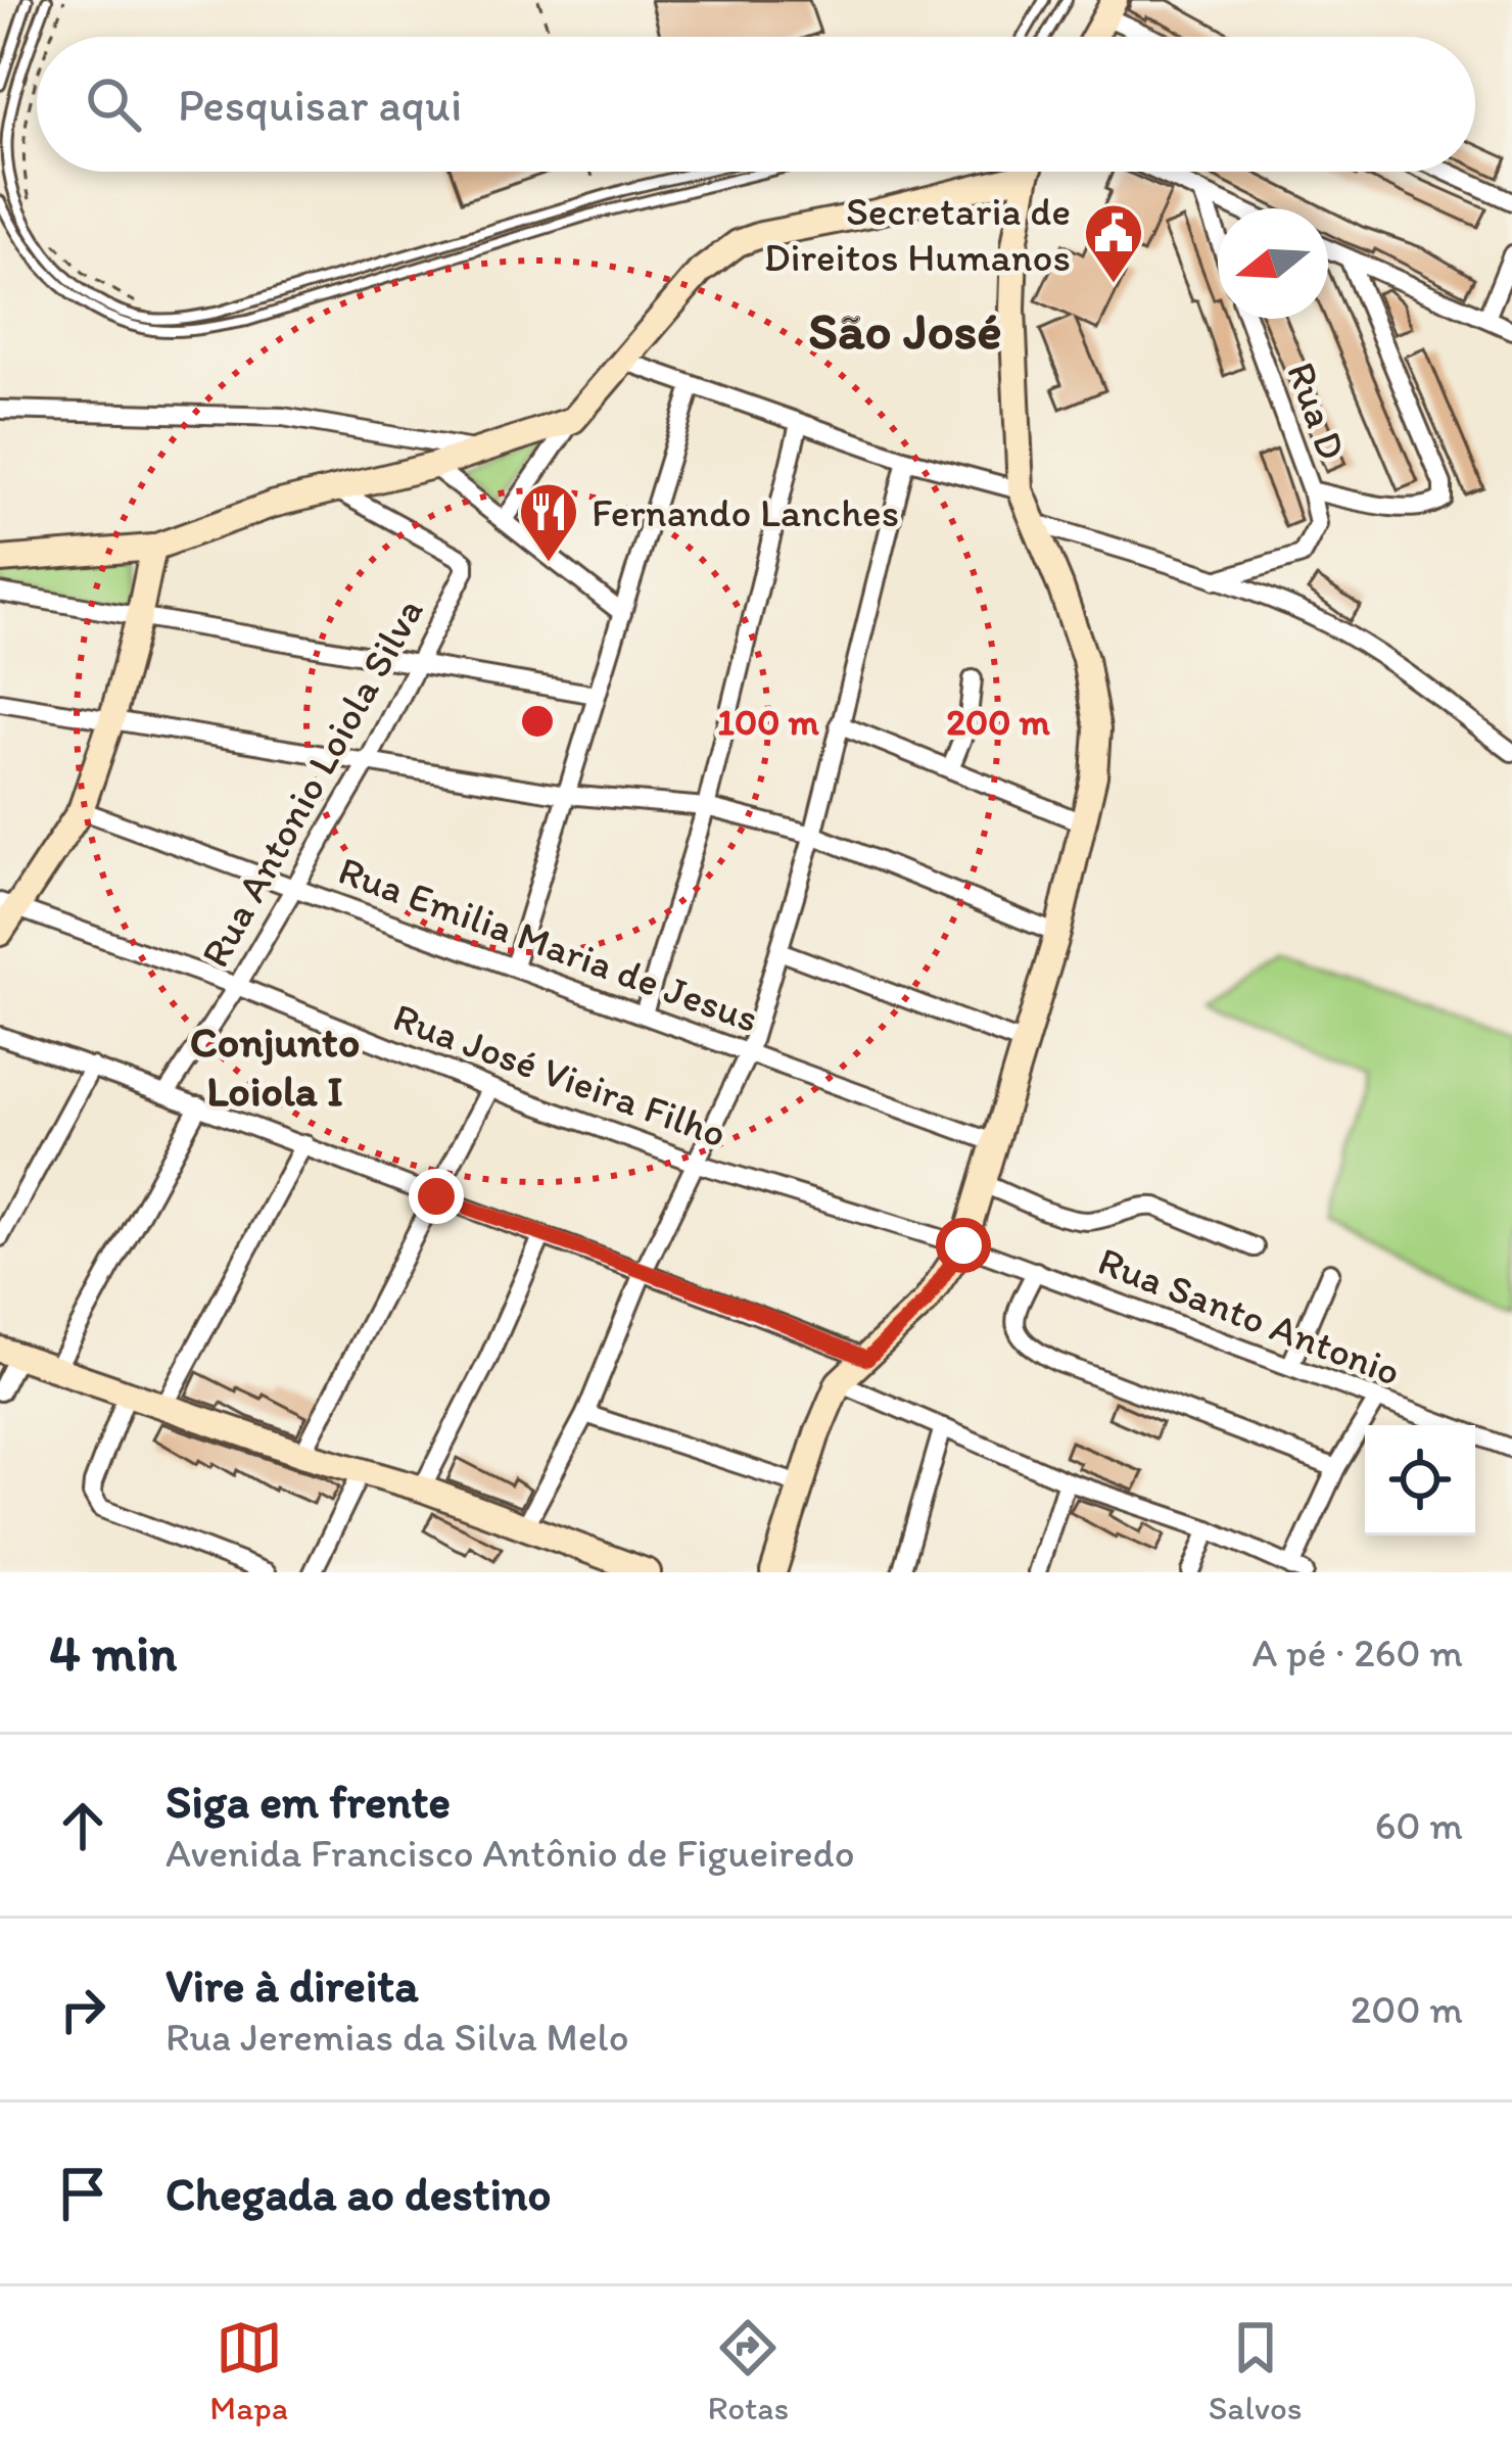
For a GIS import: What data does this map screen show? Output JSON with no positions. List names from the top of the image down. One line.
{"streets":{"street":["Rua D","Rua Antonio Loiola Silva","Rua Emilia Maria de Jesus","Rua José Vieira Filho","Rua Santo Antonio"]},"crossings":[["Rua Antonio Loiola Silva","Rua Emilia Maria de Jesus"],["Rua Antonio Loiola Silva","Rua José Vieira Filho"],["Rua José Vieira Filho","Rua Santo Antonio"]],"districts":["São José","Conjunto Loiola I"],"places":{"public building":["Secretaria de Direitos Humanos"],"restaurant":["Fernando Lanches"]},"north":"left","page":{"search":"Pesquisar aqui","heading":["4 min","A pé · 260 m"],"list":[["Siga em frente","Avenida Francisco Antônio de Figueiredo","60 m"],["Vire à direita","Rua Jeremias da Silva Melo","200 m"],"Chegada ao destino"],"nav":["Mapa","Rotas","Salvos"]},"rings":["100 m","200 m"]}
